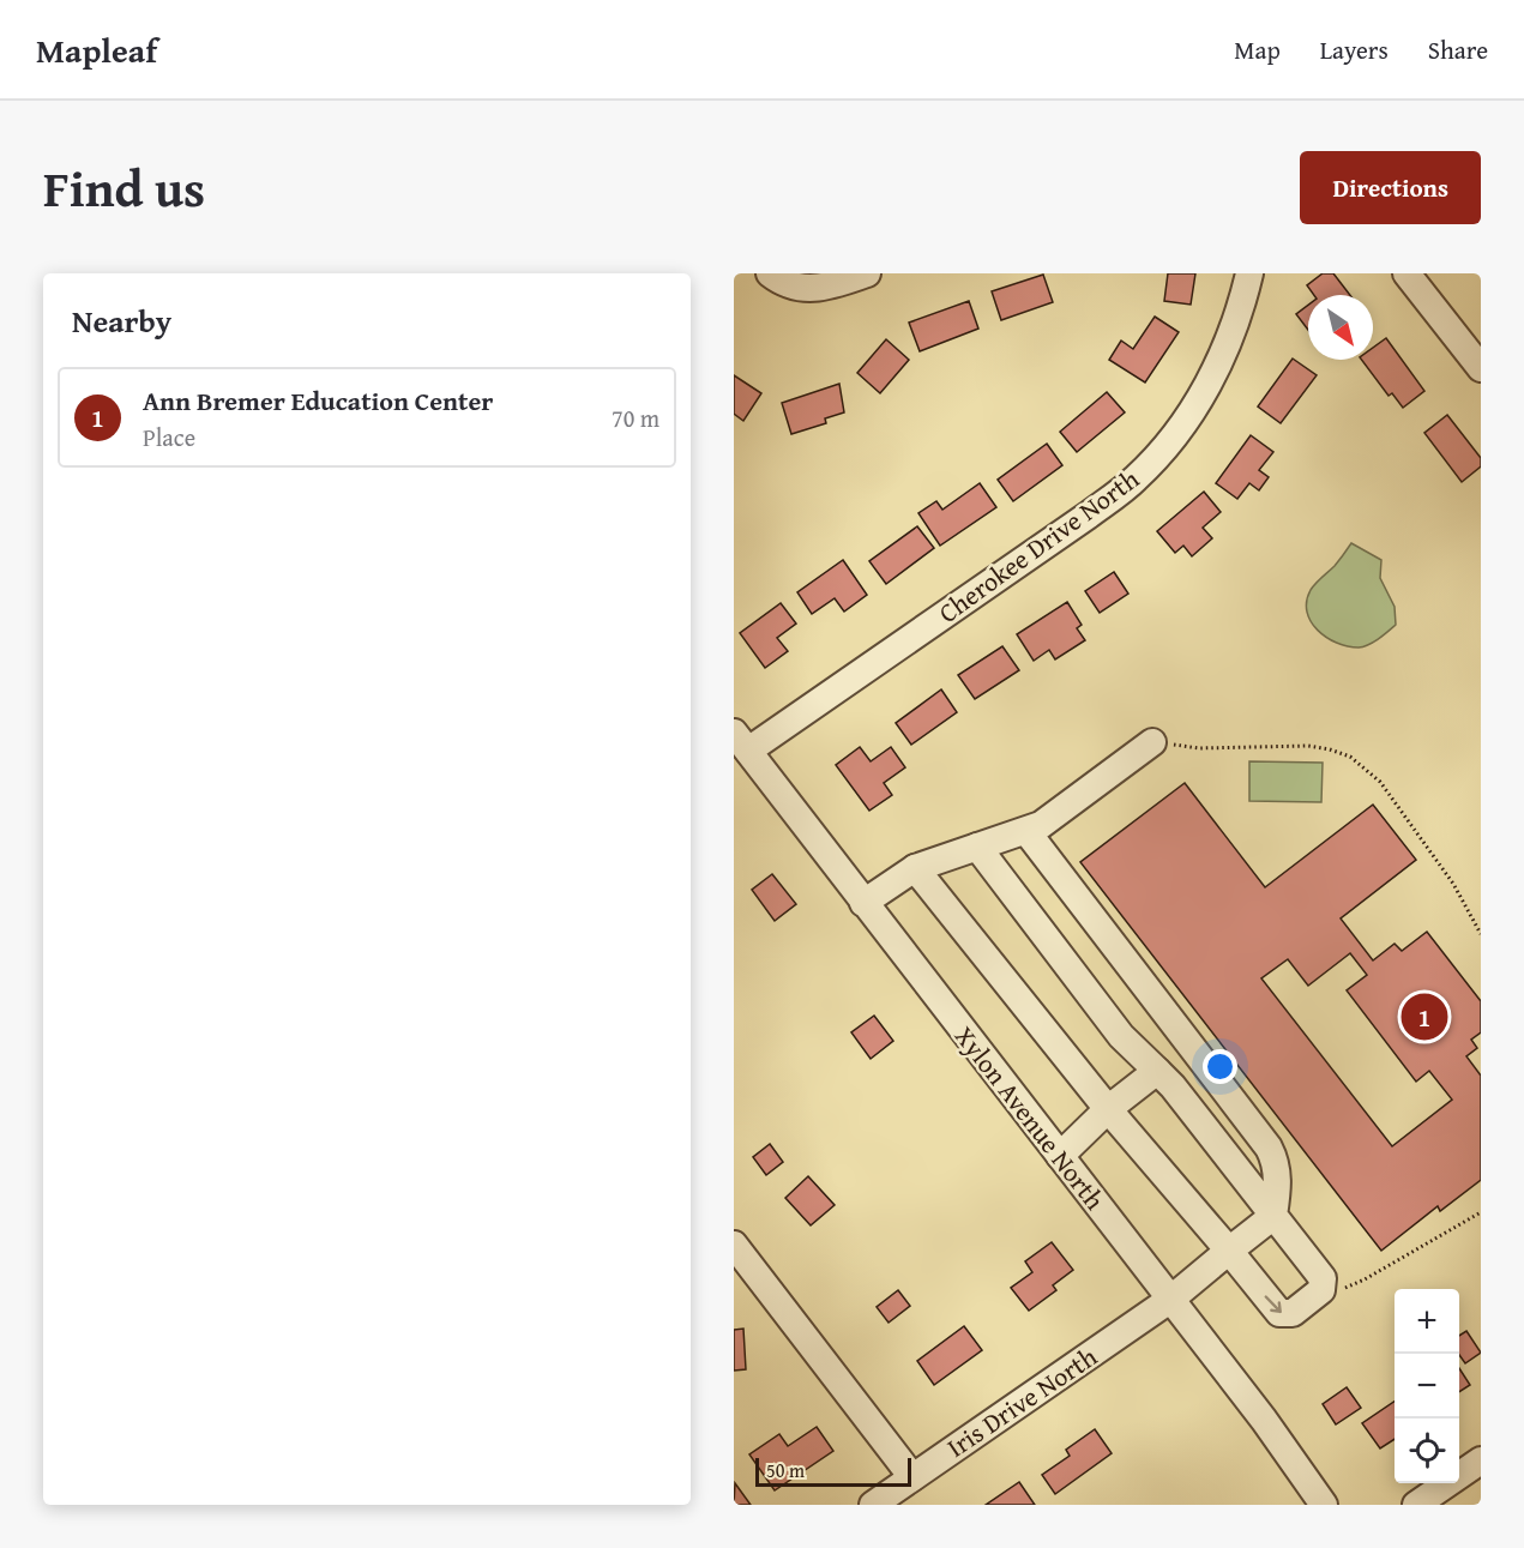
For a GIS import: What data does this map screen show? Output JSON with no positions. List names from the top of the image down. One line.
{"streets":{"street":["Cherokee Drive North","Xylon Avenue North","Iris Drive North"]},"crossings":[["Cherokee Drive North","Xylon Avenue North"],["Xylon Avenue North","Iris Drive North"]],"scale_bar":"50 m","north":"bottom right","page":{"header":"Mapleaf","nav":["Map","Layers","Share"],"title":"Find us","buttons":"Directions","heading":"Nearby","list":[{"mark":"1","name":"Ann Bremer Education Center","note":"Place","value":"70 m"}],"pins":"1","map_buttons":["+","−"],"scale":"50 m"}}
